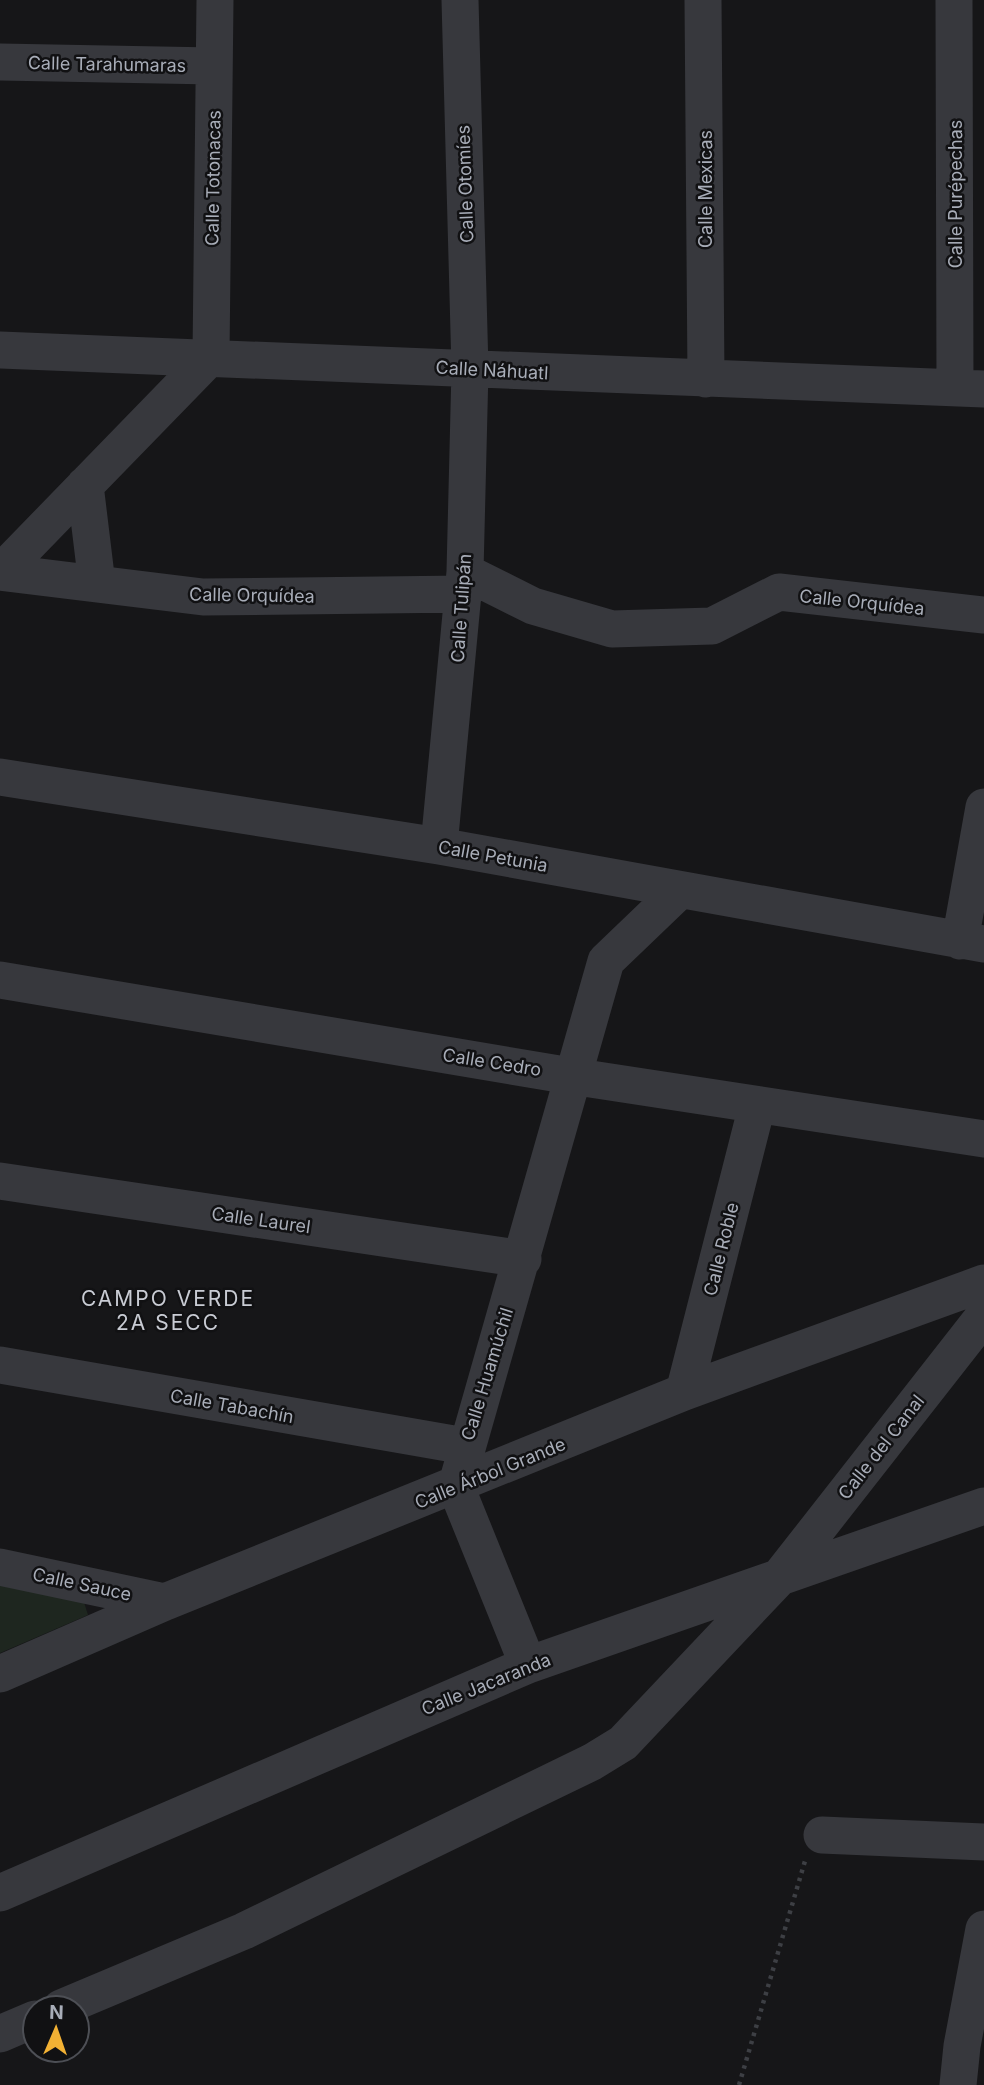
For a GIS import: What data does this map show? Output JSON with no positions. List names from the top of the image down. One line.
{"streets":{"street":["Calle Tarahumaras","Calle Totonacas","Calle Otomíes","Calle Mexicas","Calle Purépechas","Calle Náhuatl","Calle Orquídea","Calle Tulipán","Calle Petunia","Calle Cedro","Calle Laurel","Calle Roble","Calle Huamúchil","Calle Tabachín","Calle del Canal","Calle Árbol Grande","Calle Sauce","Calle Jacaranda"]},"crossings":[["Calle Tarahumaras","Calle Totonacas"],["Calle Totonacas","Calle Náhuatl"],["Calle Otomíes","Calle Náhuatl"],["Calle Otomíes","Calle Tulipán"],["Calle Mexicas","Calle Náhuatl"],["Calle Purépechas","Calle Náhuatl"],["Calle Náhuatl","Calle Tulipán"],["Calle Orquídea","Calle Tulipán"],["Calle Tulipán","Calle Petunia"],["Calle Petunia","Calle Huamúchil"],["Calle Cedro","Calle Roble"],["Calle Cedro","Calle Huamúchil"],["Calle Laurel","Calle Huamúchil"],["Calle Roble","Calle Árbol Grande"],["Calle Huamúchil","Calle Tabachín"],["Calle Huamúchil","Calle Árbol Grande"],["Calle del Canal","Calle Jacaranda"],["Calle Árbol Grande","Calle Sauce"]],"districts":["CAMPO VERDE 2A SECC"],"north":"top"}
